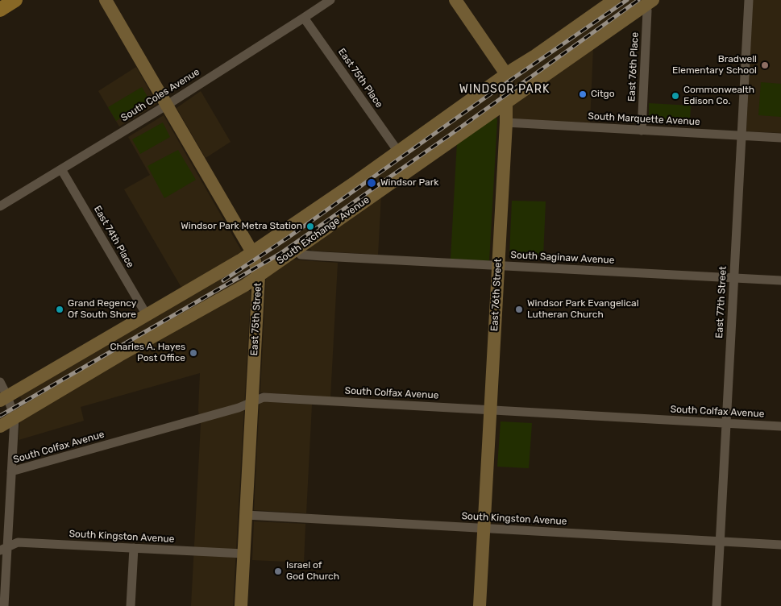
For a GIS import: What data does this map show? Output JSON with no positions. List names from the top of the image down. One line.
{"streets":{"street":["East 76th Place","East 75th Place","South Coles Avenue","South Marquette Avenue","South Exchange Avenue","East 74th Place","South Saginaw Avenue","East 76th Street","East 77th Street","East 75th Street","South Colfax Avenue","South Kingston Avenue"]},"crossings":[["East 76th Place","South Marquette Avenue"],["East 76th Place","South Exchange Avenue"],["East 75th Place","South Coles Avenue"],["South Coles Avenue","East 74th Place"],["South Coles Avenue","East 75th Street"],["South Marquette Avenue","East 76th Street"],["South Marquette Avenue","East 77th Street"],["South Exchange Avenue","South Saginaw Avenue"],["South Exchange Avenue","East 76th Street"],["South Exchange Avenue","East 75th Street"],["South Saginaw Avenue","East 76th Street"],["South Saginaw Avenue","East 77th Street"],["East 76th Street","South Colfax Avenue"],["East 76th Street","South Kingston Avenue"],["East 77th Street","South Colfax Avenue"],["East 77th Street","South Kingston Avenue"],["East 75th Street","South Colfax Avenue"],["East 75th Street","South Kingston Avenue"]],"districts":["WINDSOR PARK"],"places":["Bradwell Elementary School","Citgo","Commonwealth Edison Co.","Windsor Park","Windsor Park Metra Station","Grand Regency Of South Shore","Windsor Park Evangelical Lutheran Church","Charles A. Hayes Post Office","Israel of God Church"]}
